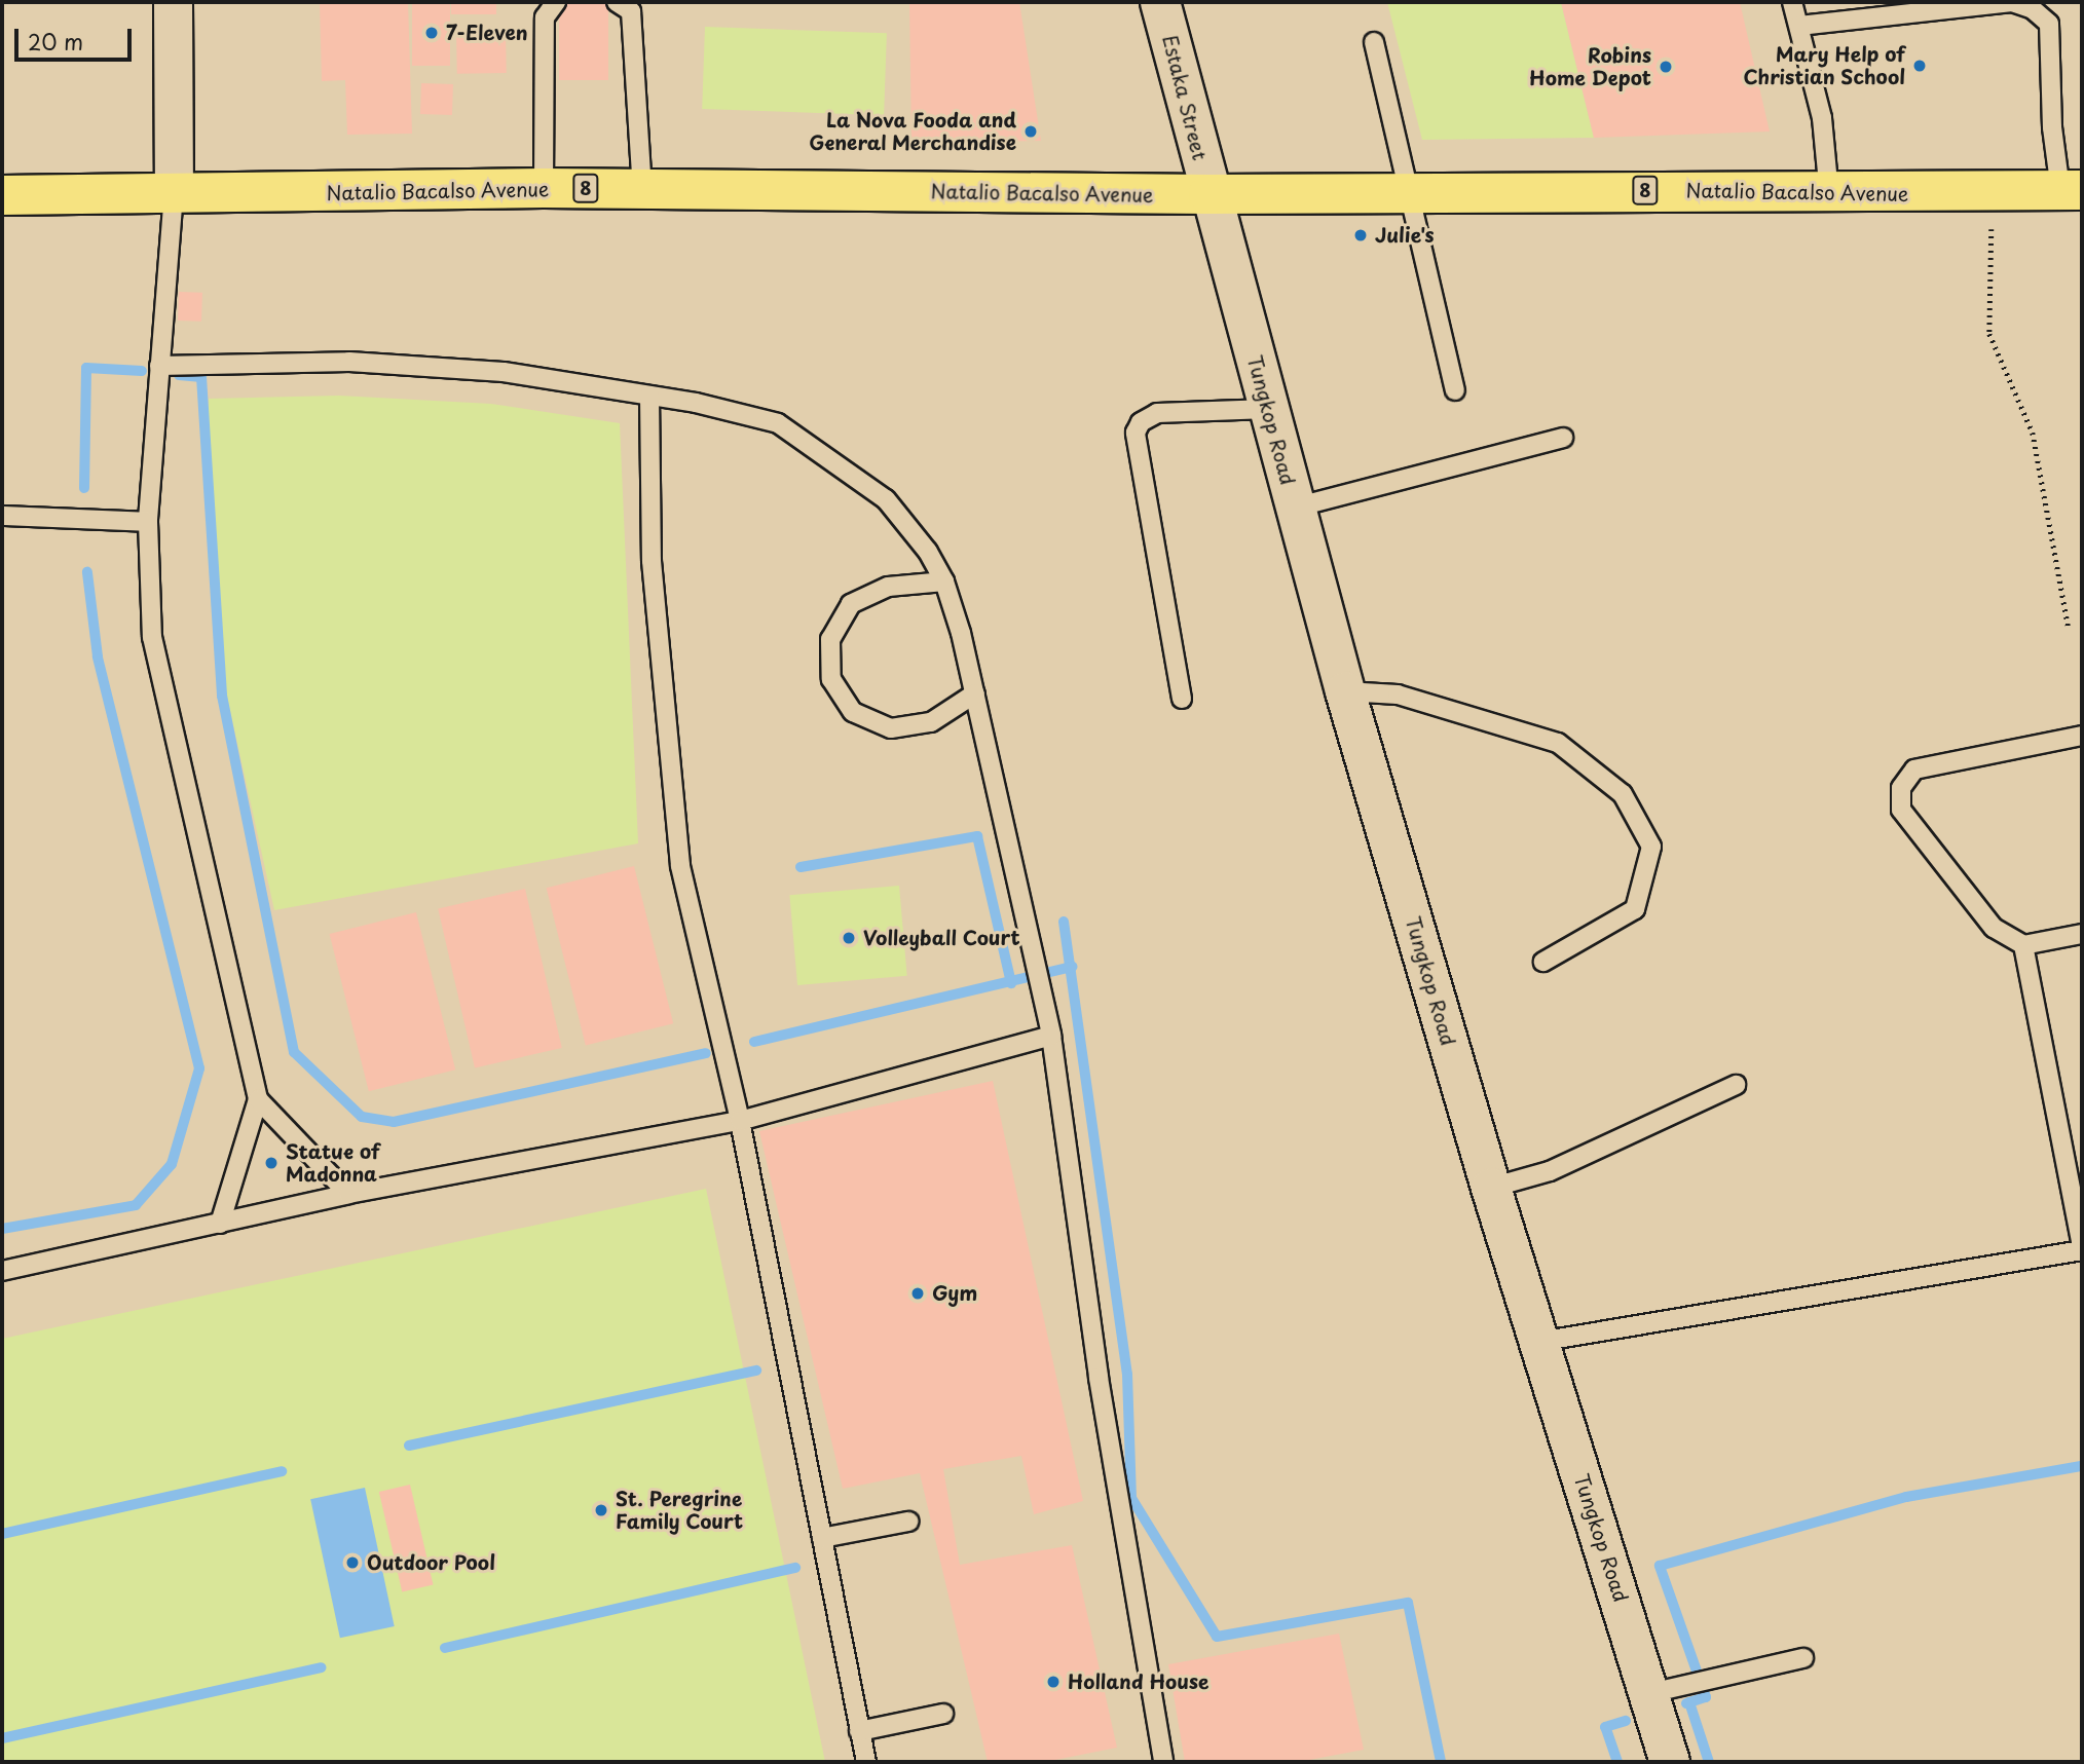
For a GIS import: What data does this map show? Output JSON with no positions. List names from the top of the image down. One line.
{"streets":{"highway":["8","Natalio Bacalso Avenue"],"street":["Estaka Street","Tungkop Road"]},"crossings":[["Estaka Street","Natalio Bacalso Avenue"],["Estaka Street","Tungkop Road"],["Natalio Bacalso Avenue","Tungkop Road"]],"places":["7-Eleven","Mary Help of Christian School","Robins Home Depot","La Nova Fooda and General Merchandise","Julie's","Volleyball Court","Statue of Madonna","Gym","St. Peregrine Family Court","Outdoor Pool","Holland House"],"scale_bar":"20 m"}
